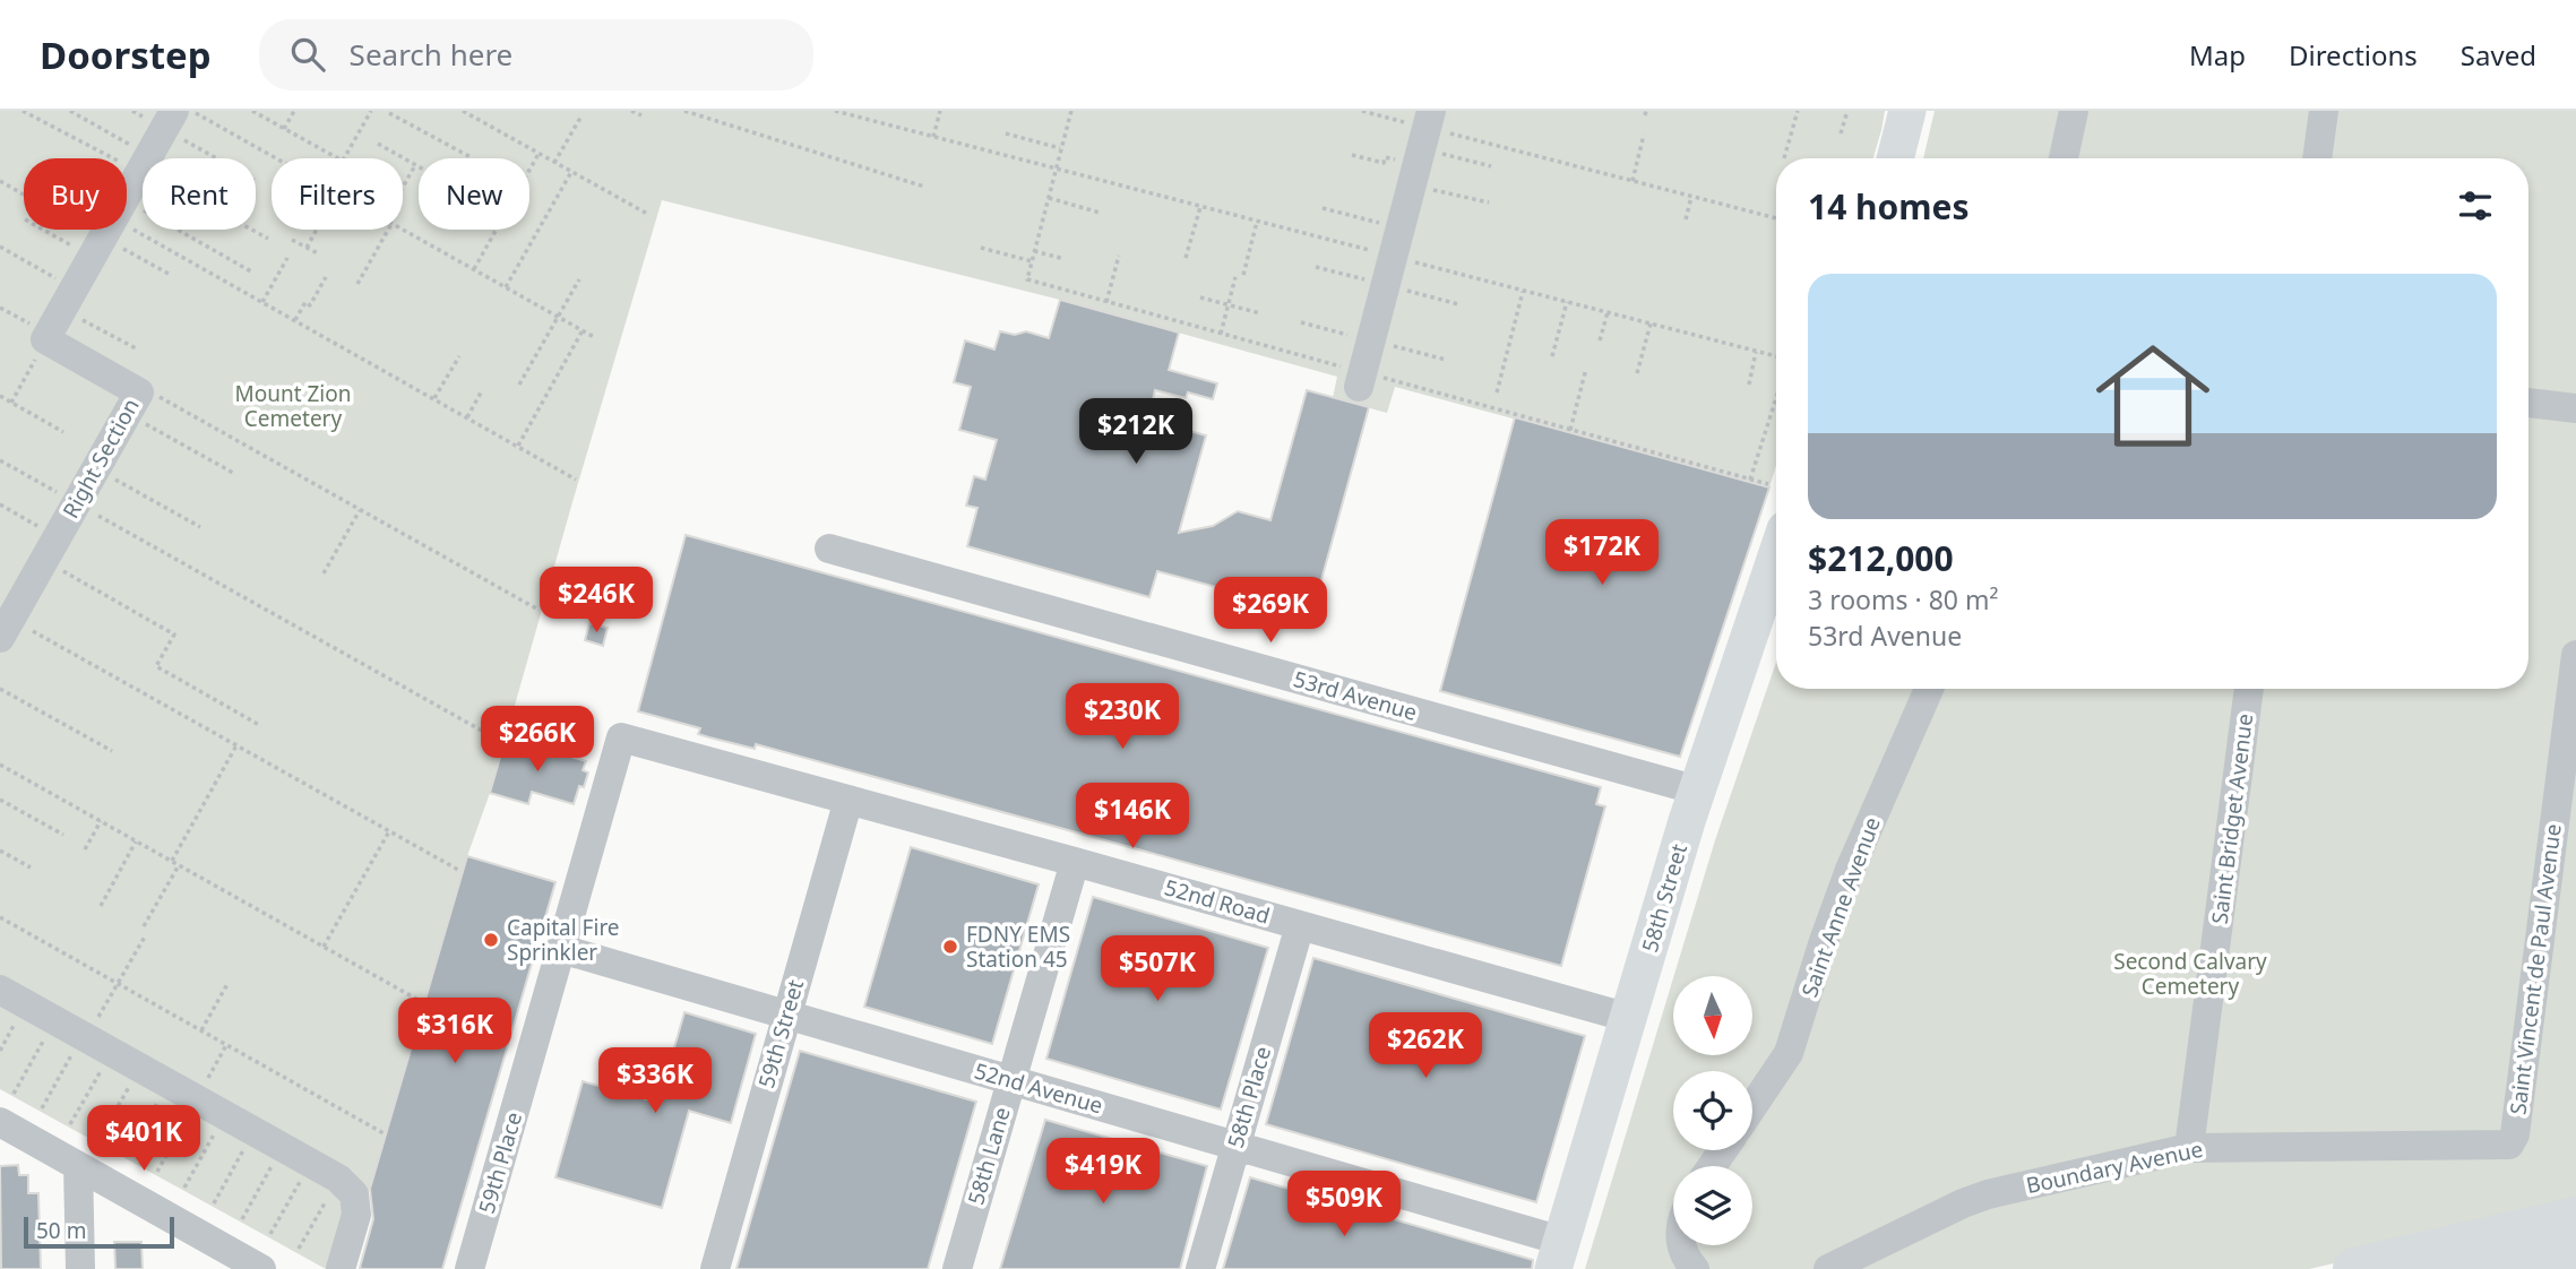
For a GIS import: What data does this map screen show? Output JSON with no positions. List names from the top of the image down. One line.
{"streets":{"main road":["58th Street"],"street":["Right Section","53rd Avenue","Saint Bridget Avenue","52nd Road","Saint Anne Avenue","Saint Vincent de Paul Avenue","59th Street","52nd Avenue","58th Place","58th Lane","59th Place","Boundary Avenue"]},"crossings":[["53rd Avenue","58th Street"],["Saint Bridget Avenue","Boundary Avenue"],["58th Street","52nd Road"],["58th Street","52nd Avenue"],["52nd Road","59th Street"],["52nd Road","58th Place"],["52nd Road","58th Lane"],["52nd Road","59th Place"],["Saint Vincent de Paul Avenue","Boundary Avenue"],["59th Street","52nd Avenue"],["52nd Avenue","58th Place"],["52nd Avenue","58th Lane"],["52nd Avenue","59th Place"]],"parks":["Mount Zion Cemetery","Second Calvary Cemetery"],"places":["Capital Fire Sprinkler","FDNY EMS Station 45"],"scale_bar":"50 m","north":"bottom","page":{"header":"Doorstep","search":"Search here","nav":["Map","Directions","Saved"],"chip":["Buy","Rent","Filters","New"],"heading":"14 homes","list":[{"name":"$212,000","note":"3 rooms · 80 m² · 53rd Avenue"}],"price":["$212K","$172K","$246K","$269K","$230K","$266K","$146K","$507K","$316K","$262K","$336K","$401K","$419K","$509K"],"scale":"50 m"}}
